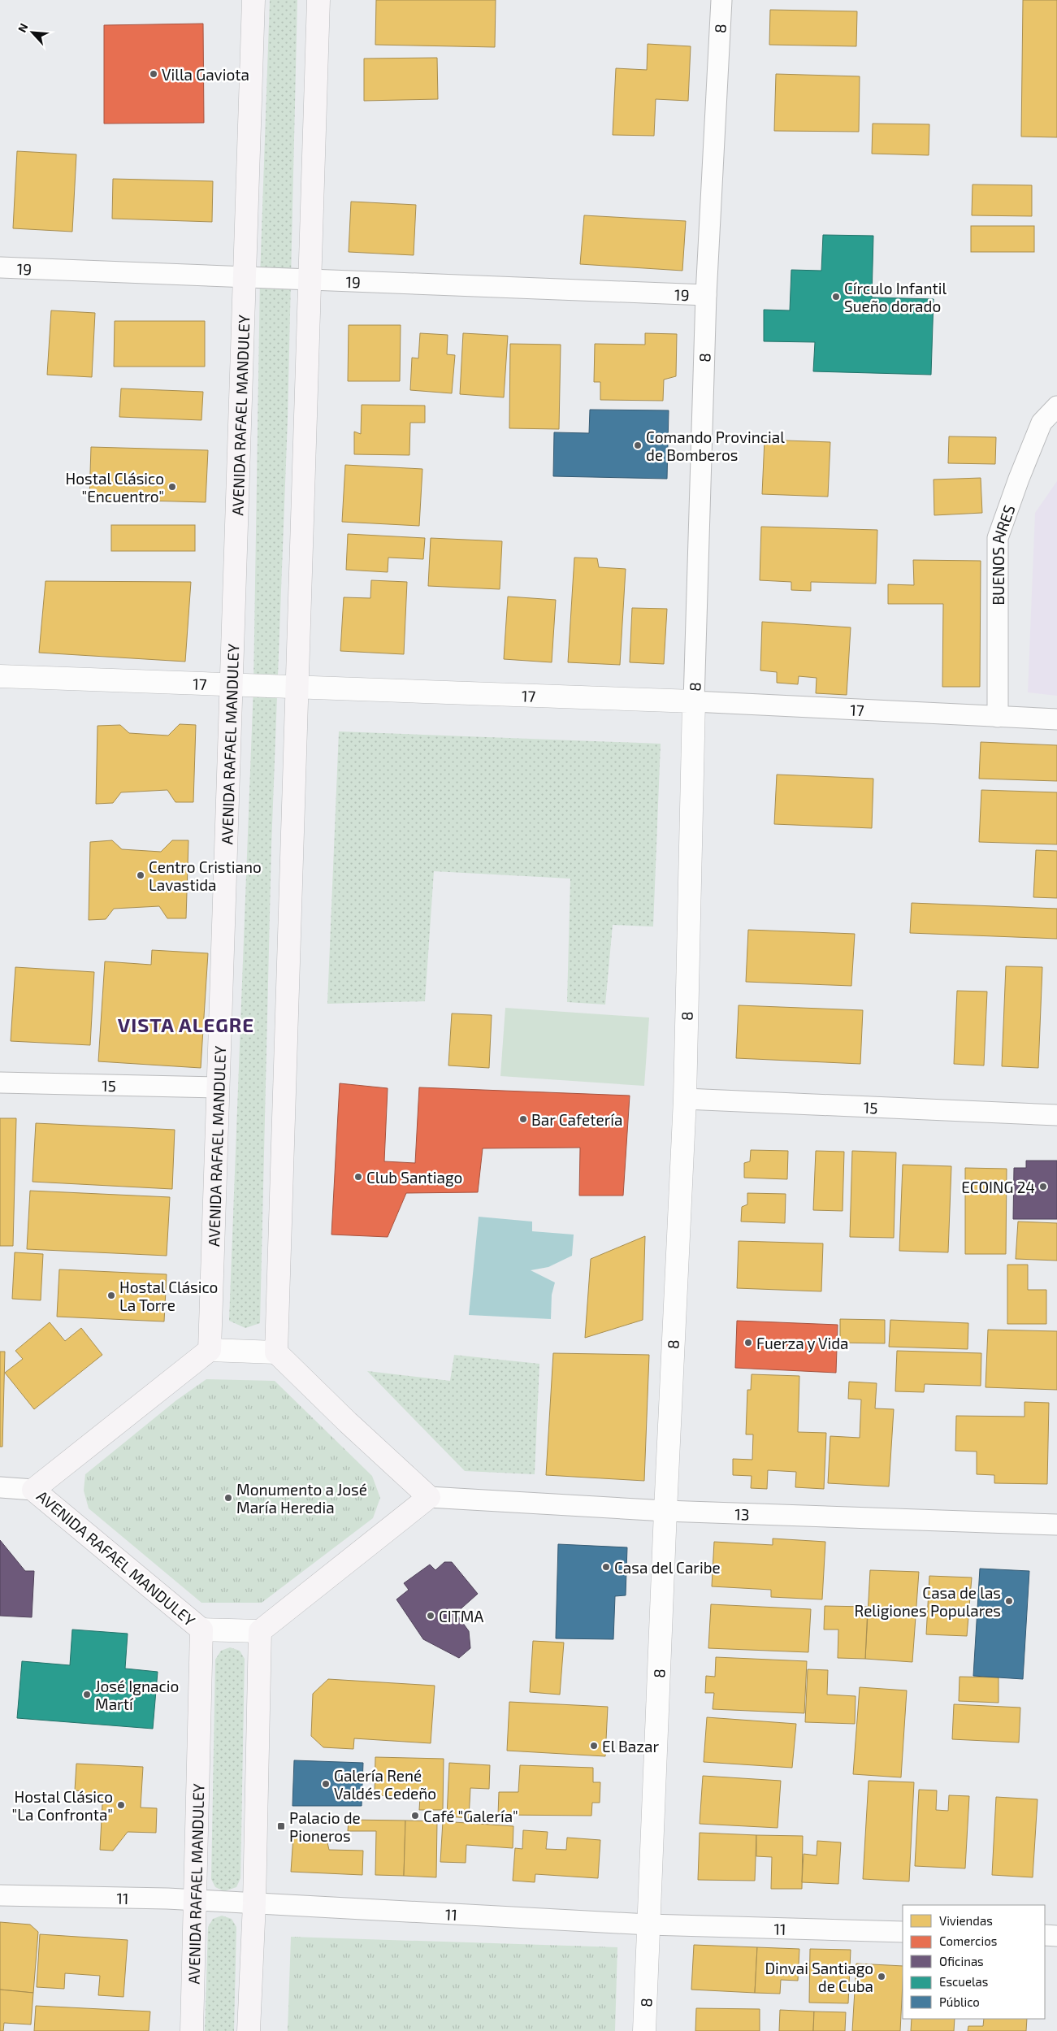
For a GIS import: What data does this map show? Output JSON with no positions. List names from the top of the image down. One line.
{"streets":{"main road":["AVENIDA RAFAEL MANDULEY"],"street":["8","19","BUENOS AIRES","17","15","13","11"]},"crossings":[["8","19"],["8","17"],["8","15"],["8","13"],["8","11"],["19","AVENIDA RAFAEL MANDULEY"],["AVENIDA RAFAEL MANDULEY","17"],["AVENIDA RAFAEL MANDULEY","15"],["AVENIDA RAFAEL MANDULEY","11"],["BUENOS AIRES","17"]],"districts":["VISTA ALEGRE"],"places":{"other":["Villa Gaviota","Círculo Infantil Sueño dorado","Comando Provincial de Bomberos","Hostal Clásico \"Encuentro\"","Centro Cristiano Lavastida","Bar Cafetería","Club Santiago","ECOING 24","Hostal Clásico La Torre","Fuerza y Vida","Monumento a José María Heredia","Casa del Caribe","Casa de las Religiones Populares","CITMA","José Ignacio Martí","El Bazar","Galería René Valdés Cedeño","Hostal Clásico \"La Confronta\"","Café \"Galería\"","Dinvai Santiago de Cuba"],"transit":["Palacio de Pioneros"]},"legend":["Viviendas","Comercios","Oficinas","Escuelas","Público"],"north":"top left"}
